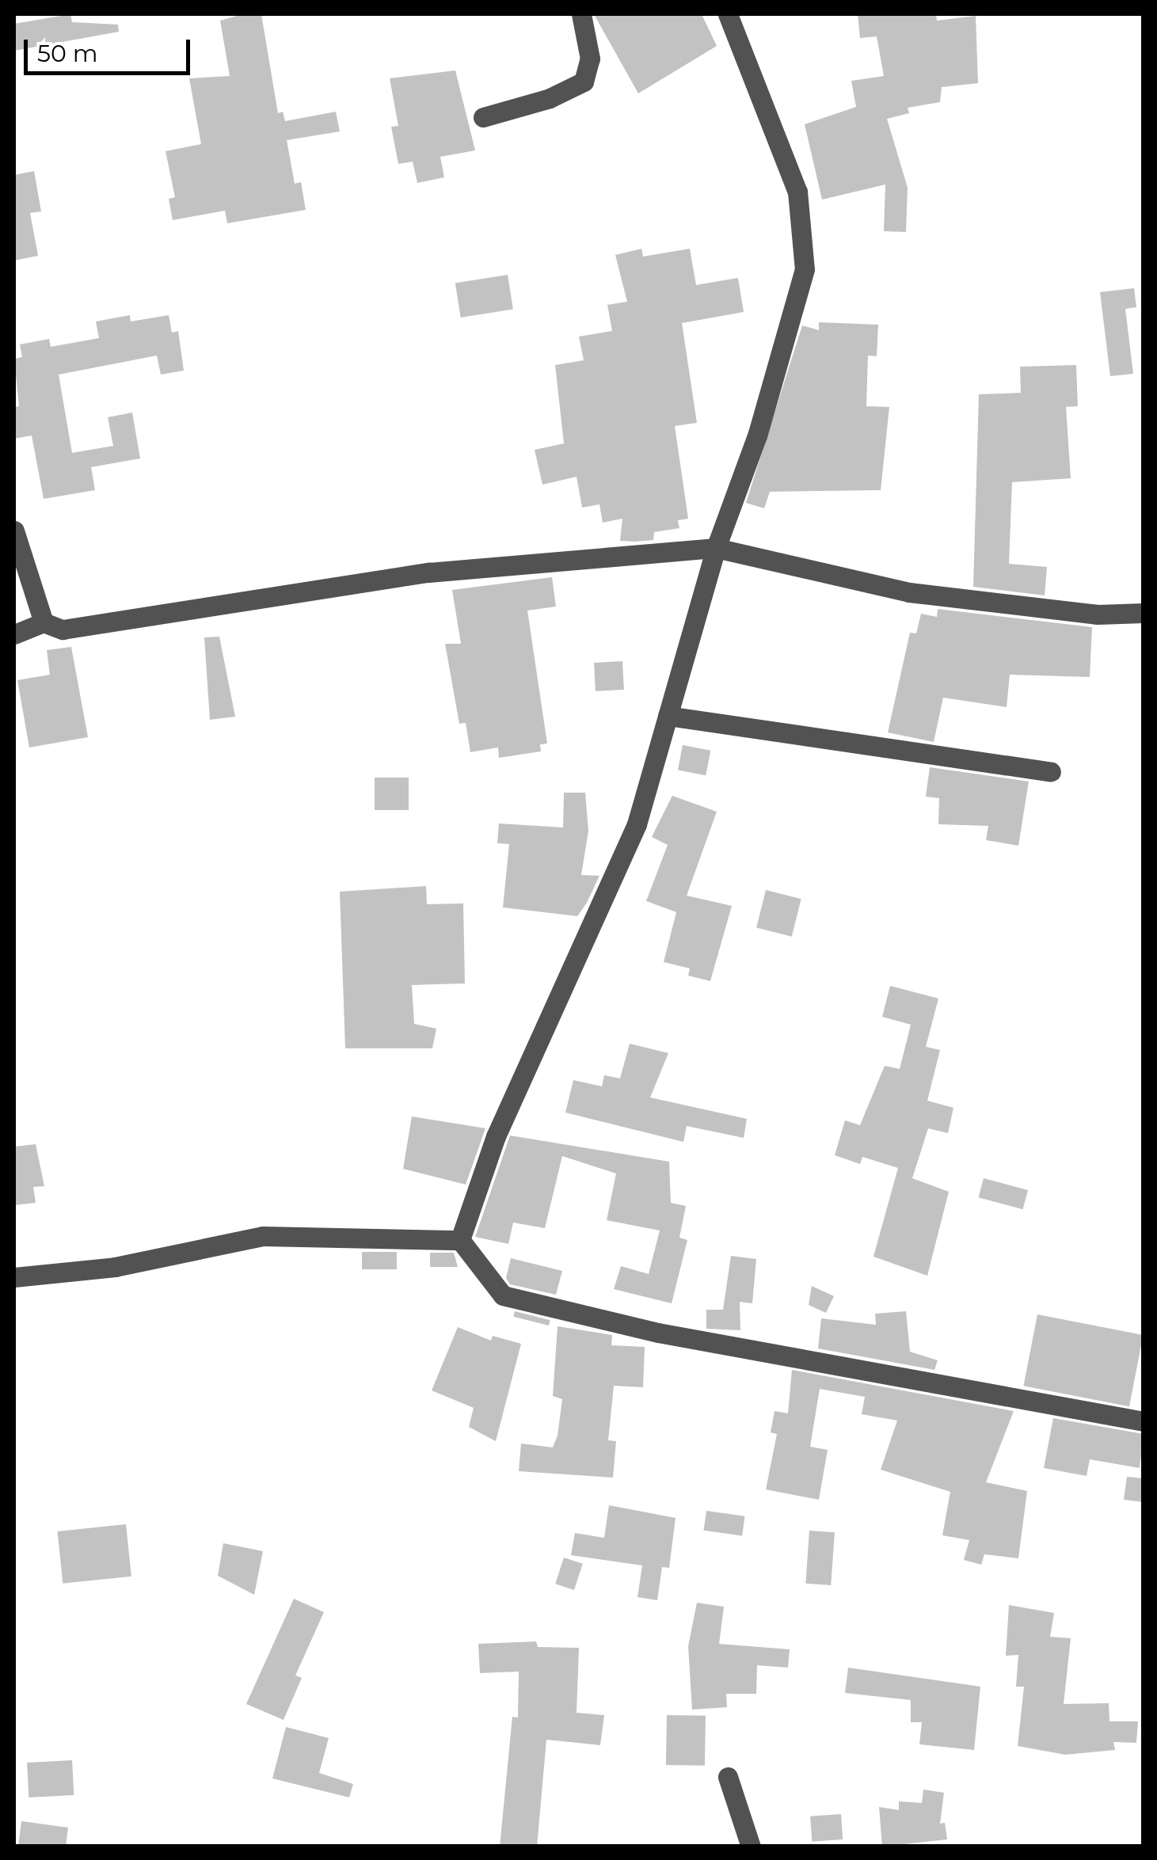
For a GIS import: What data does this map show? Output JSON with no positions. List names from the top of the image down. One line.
{"scale_bar":"50 m"}
